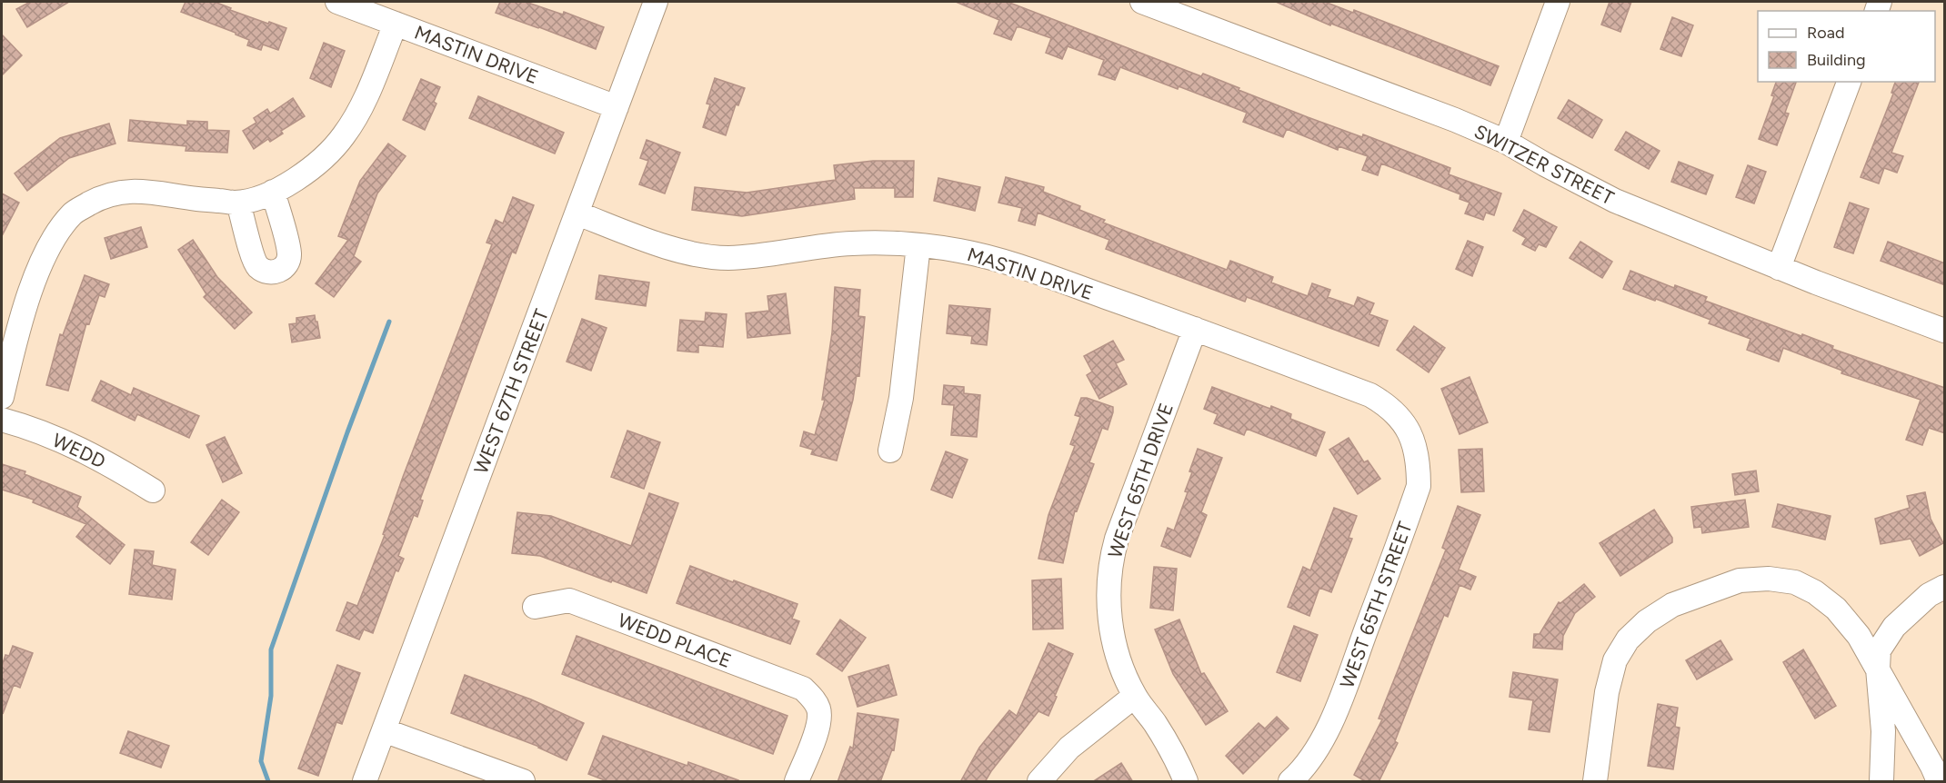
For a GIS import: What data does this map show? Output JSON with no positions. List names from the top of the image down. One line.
{"streets":{"street":["MASTIN DRIVE","SWITZER STREET","WEST 67TH STREET","WEDD","WEST 65TH DRIVE","WEST 65TH STREET","WEDD PLACE"]},"crossings":[["MASTIN DRIVE","WEST 67TH STREET"],["MASTIN DRIVE","WEST 65TH DRIVE"],["MASTIN DRIVE","WEST 65TH STREET"]],"legend":["Road","Building"]}
